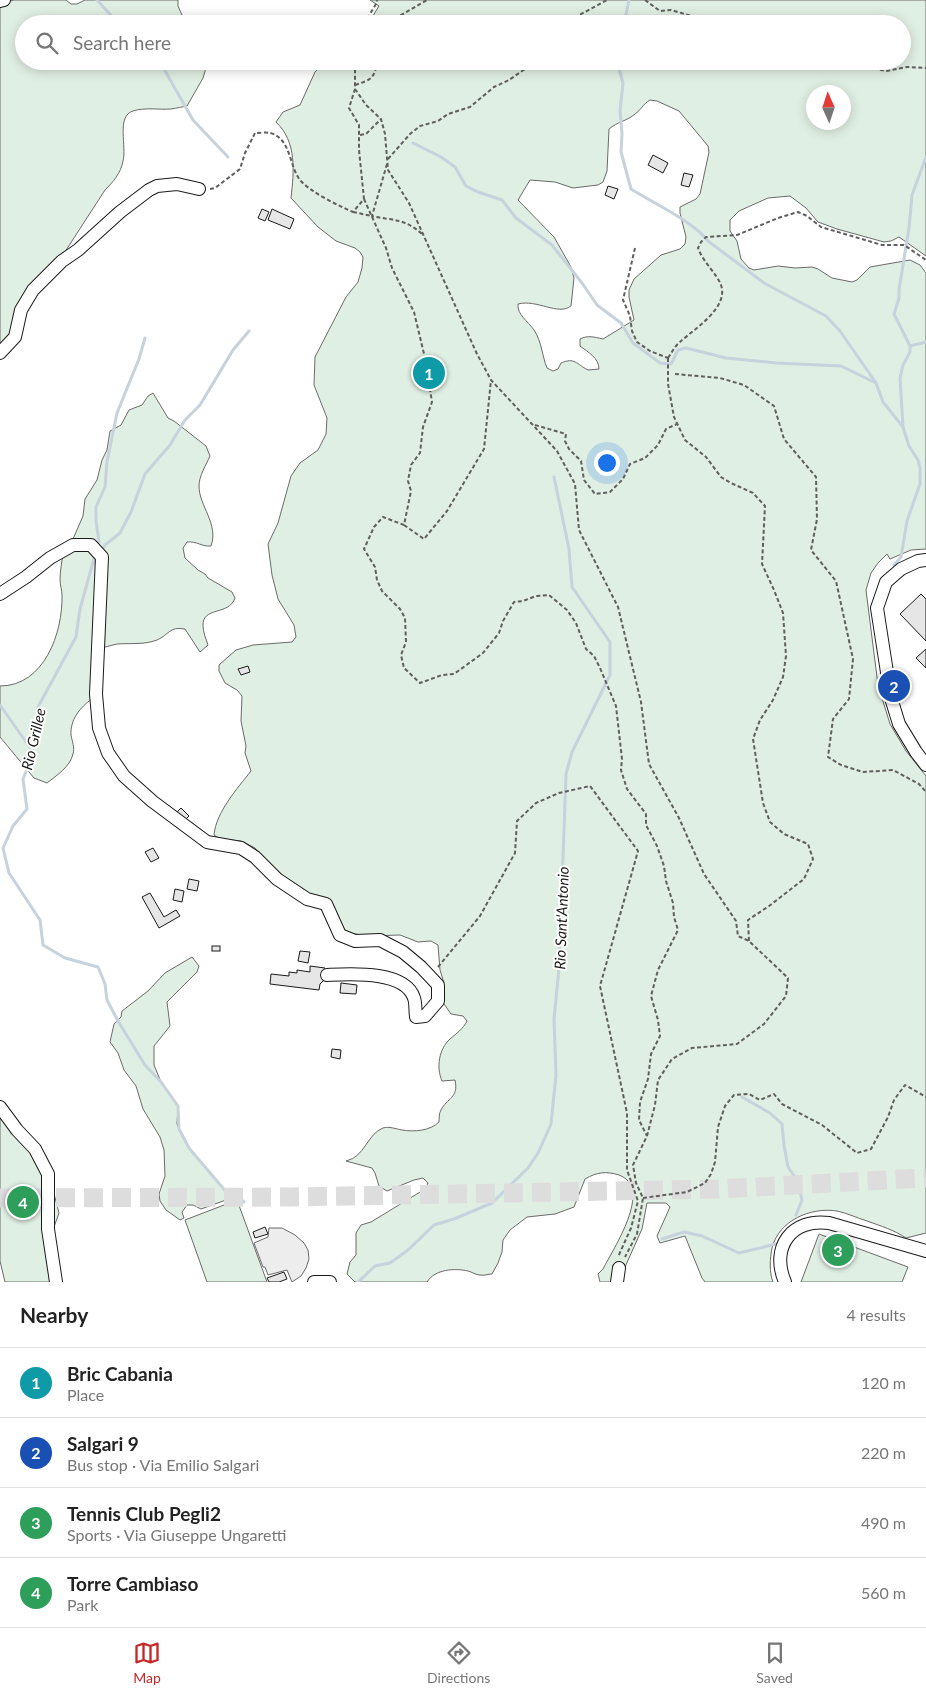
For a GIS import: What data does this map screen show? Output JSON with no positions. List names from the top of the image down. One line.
{"water":["Rio Grillee","Rio Sant'Antonio"],"north":"top","page":{"search":"Search here","pins":["1","2","4","3"],"heading":["Nearby","4 results"],"list":[{"mark":"1","name":"Bric Cabania","note":"Place","value":"120 m"},{"mark":"2","name":"Salgari 9","note":"Bus stop · Via Emilio Salgari","value":"220 m"},{"mark":"3","name":"Tennis Club Pegli2","note":"Sports · Via Giuseppe Ungaretti","value":"490 m"},{"mark":"4","name":"Torre Cambiaso","note":"Park","value":"560 m"}],"nav":["Map","Directions","Saved"]}}
